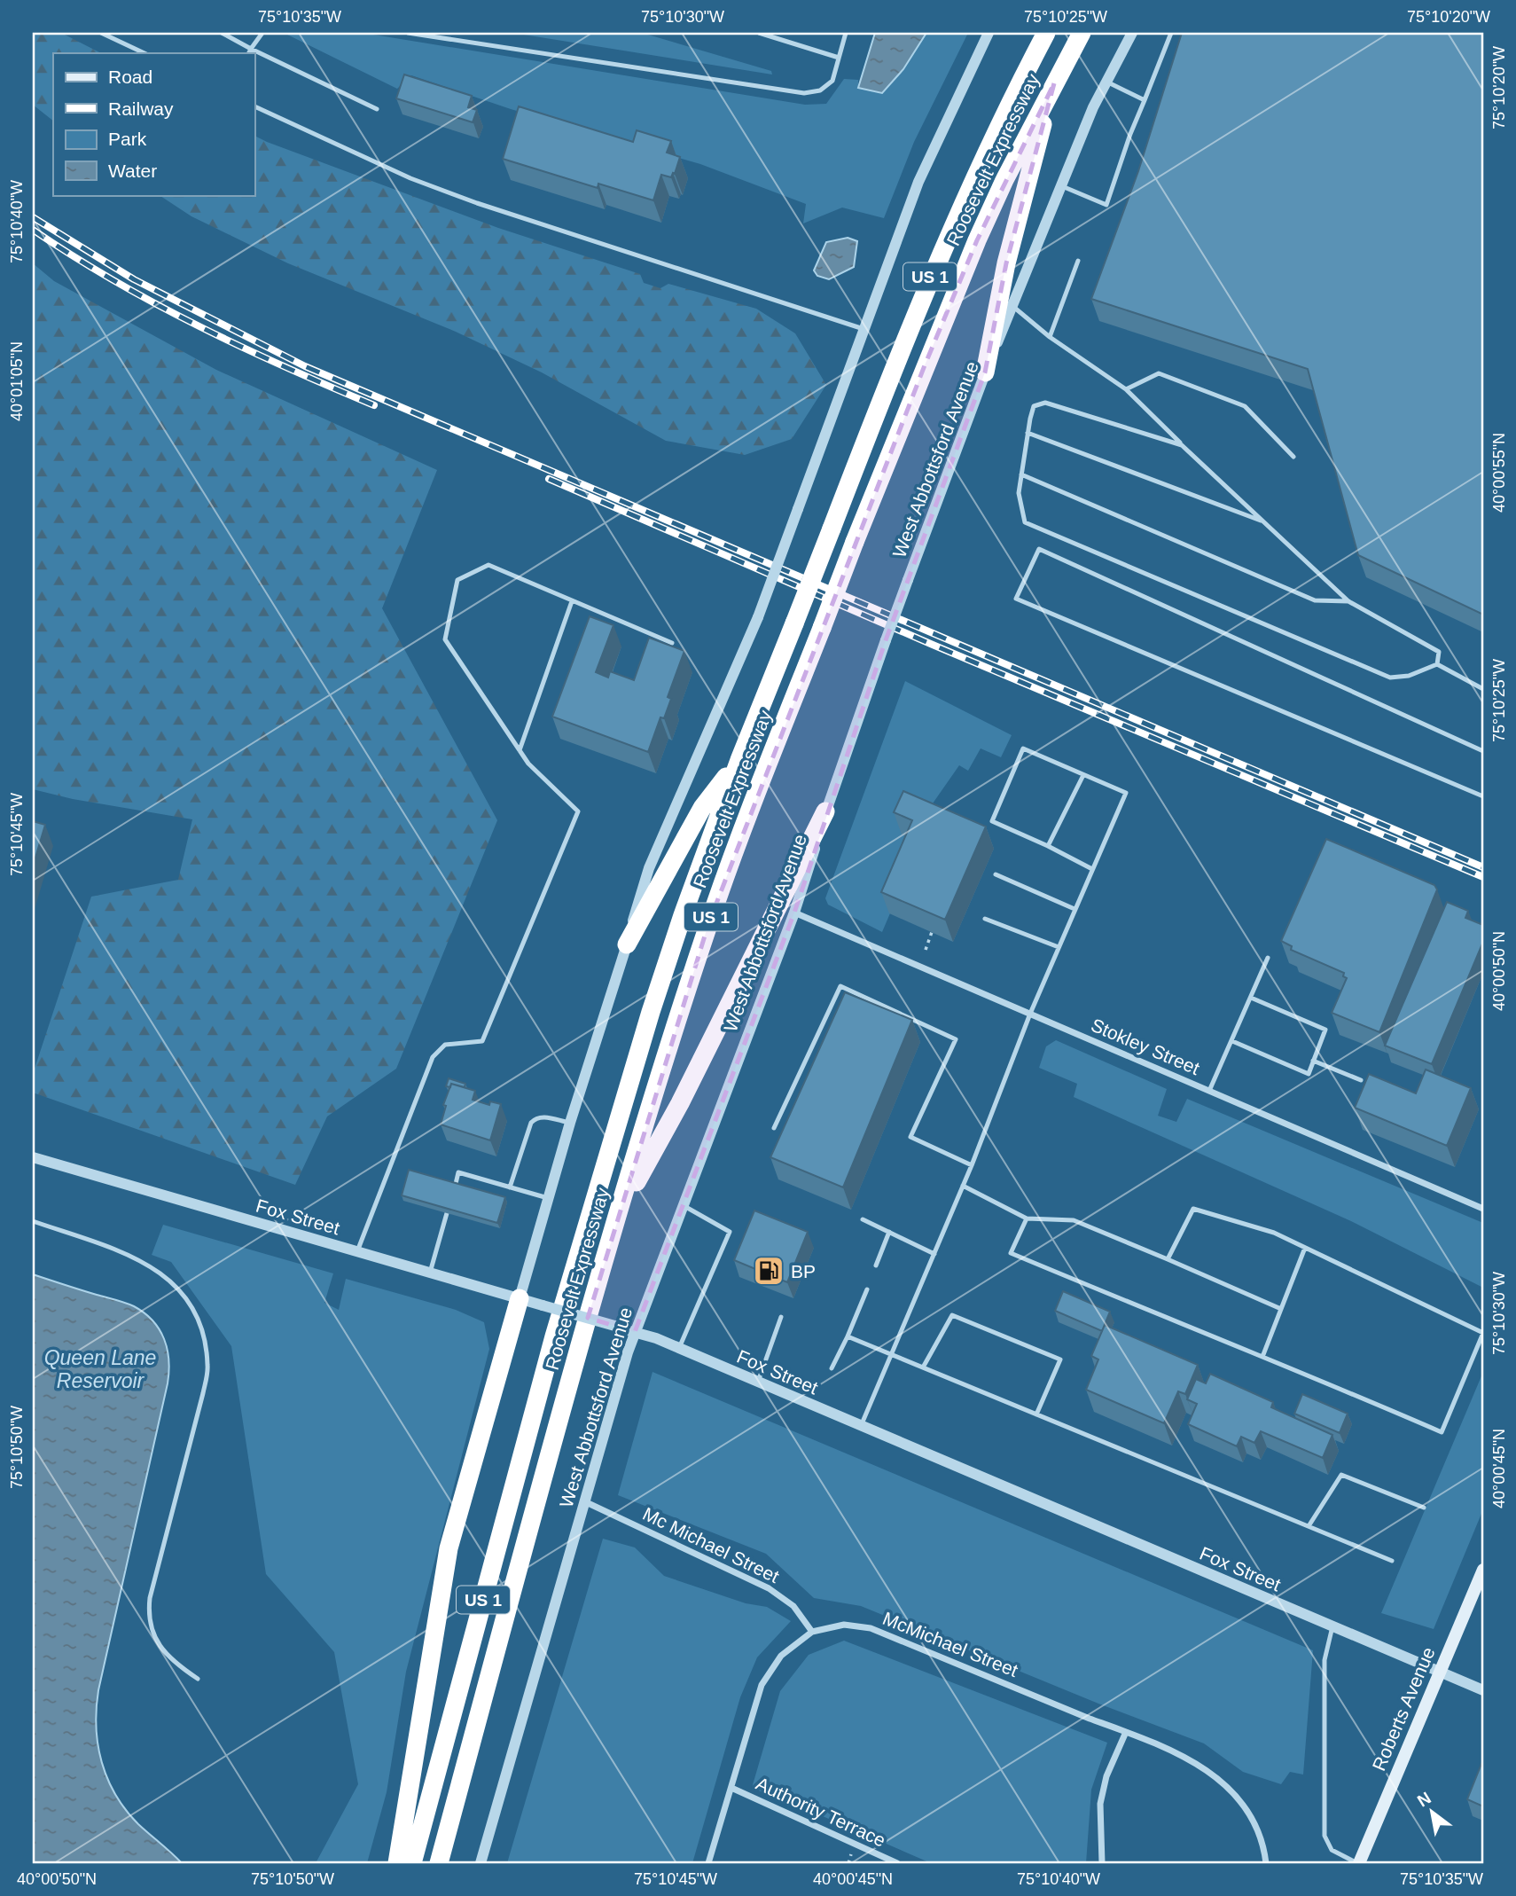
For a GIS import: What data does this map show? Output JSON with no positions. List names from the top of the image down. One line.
{"streets":{"highway":["Roosevelt Expressway","US 1"],"main road":["Roberts Avenue"],"street":["West Abbottsford Avenue","Stokley Street","Fox Street","Mc Michael Street","McMichael Street","Authority Terrace"]},"crossings":[["West Abbottsford Avenue","Stokley Street"],["West Abbottsford Avenue","Fox Street"],["West Abbottsford Avenue","Mc Michael Street"],["Fox Street","Roberts Avenue"],["Mc Michael Street","McMichael Street"],["McMichael Street","Authority Terrace"]],"water":["Queen Lane Reservoir"],"places":{"fuel station":["BP"]},"legend":["Road","Railway","Park","Water"],"north":"top left","coordinates":["75°10'35\"W","75°10'30\"W","75°10'25\"W","75°10'20\"W","75°10'40\"W","40°01'05\"N","40°00'55\"N","75°10'45\"W","40°00'50\"N","75°10'50\"W","40°00'45\"N"]}
